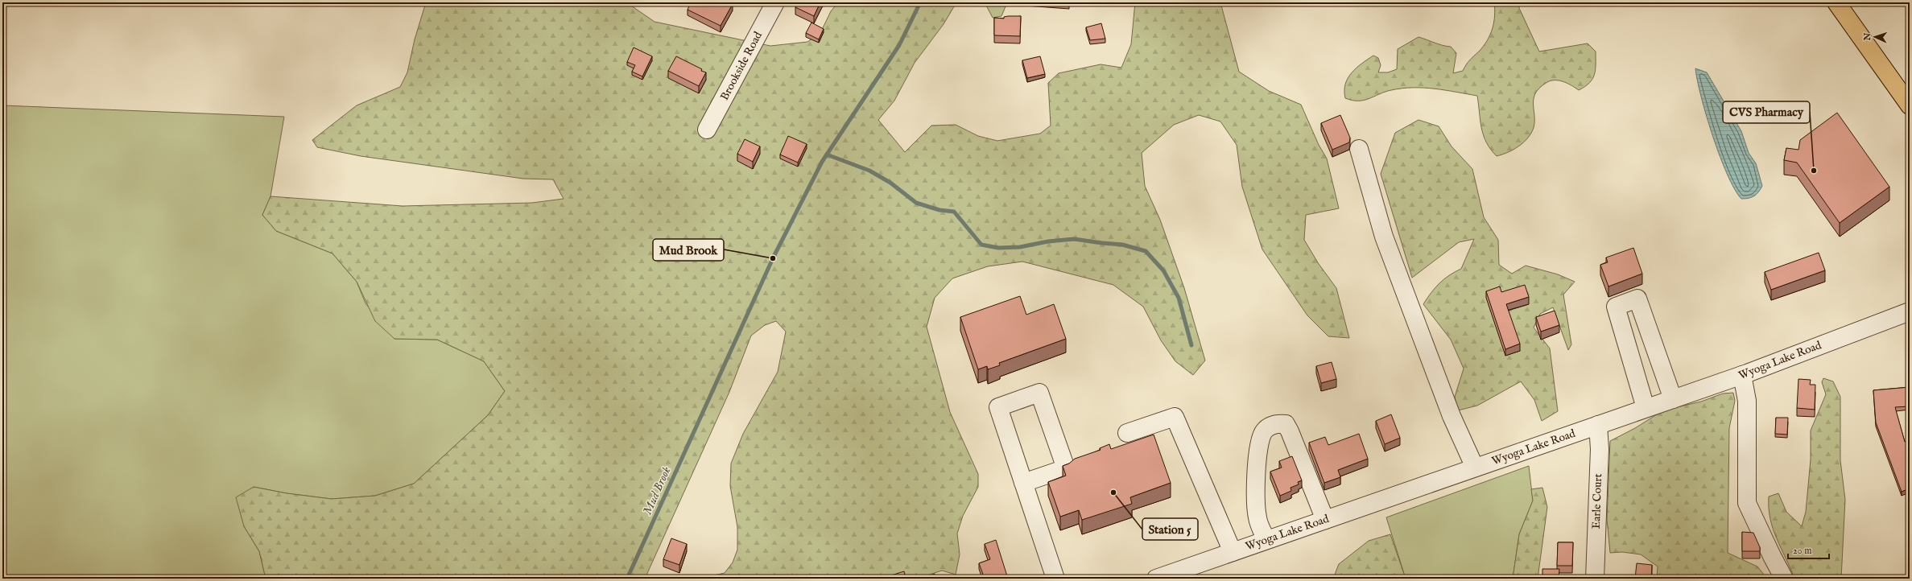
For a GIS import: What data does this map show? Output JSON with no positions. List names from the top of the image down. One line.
{"streets":{"street":["Brookside Road","Wyoga Lake Road","Earle Court"]},"crossings":[["Wyoga Lake Road","Earle Court"]],"water":["Mud Brook"],"places":["CVS Pharmacy","Mud Brook","Station 5"],"scale_bar":"20 m","north":"left"}
